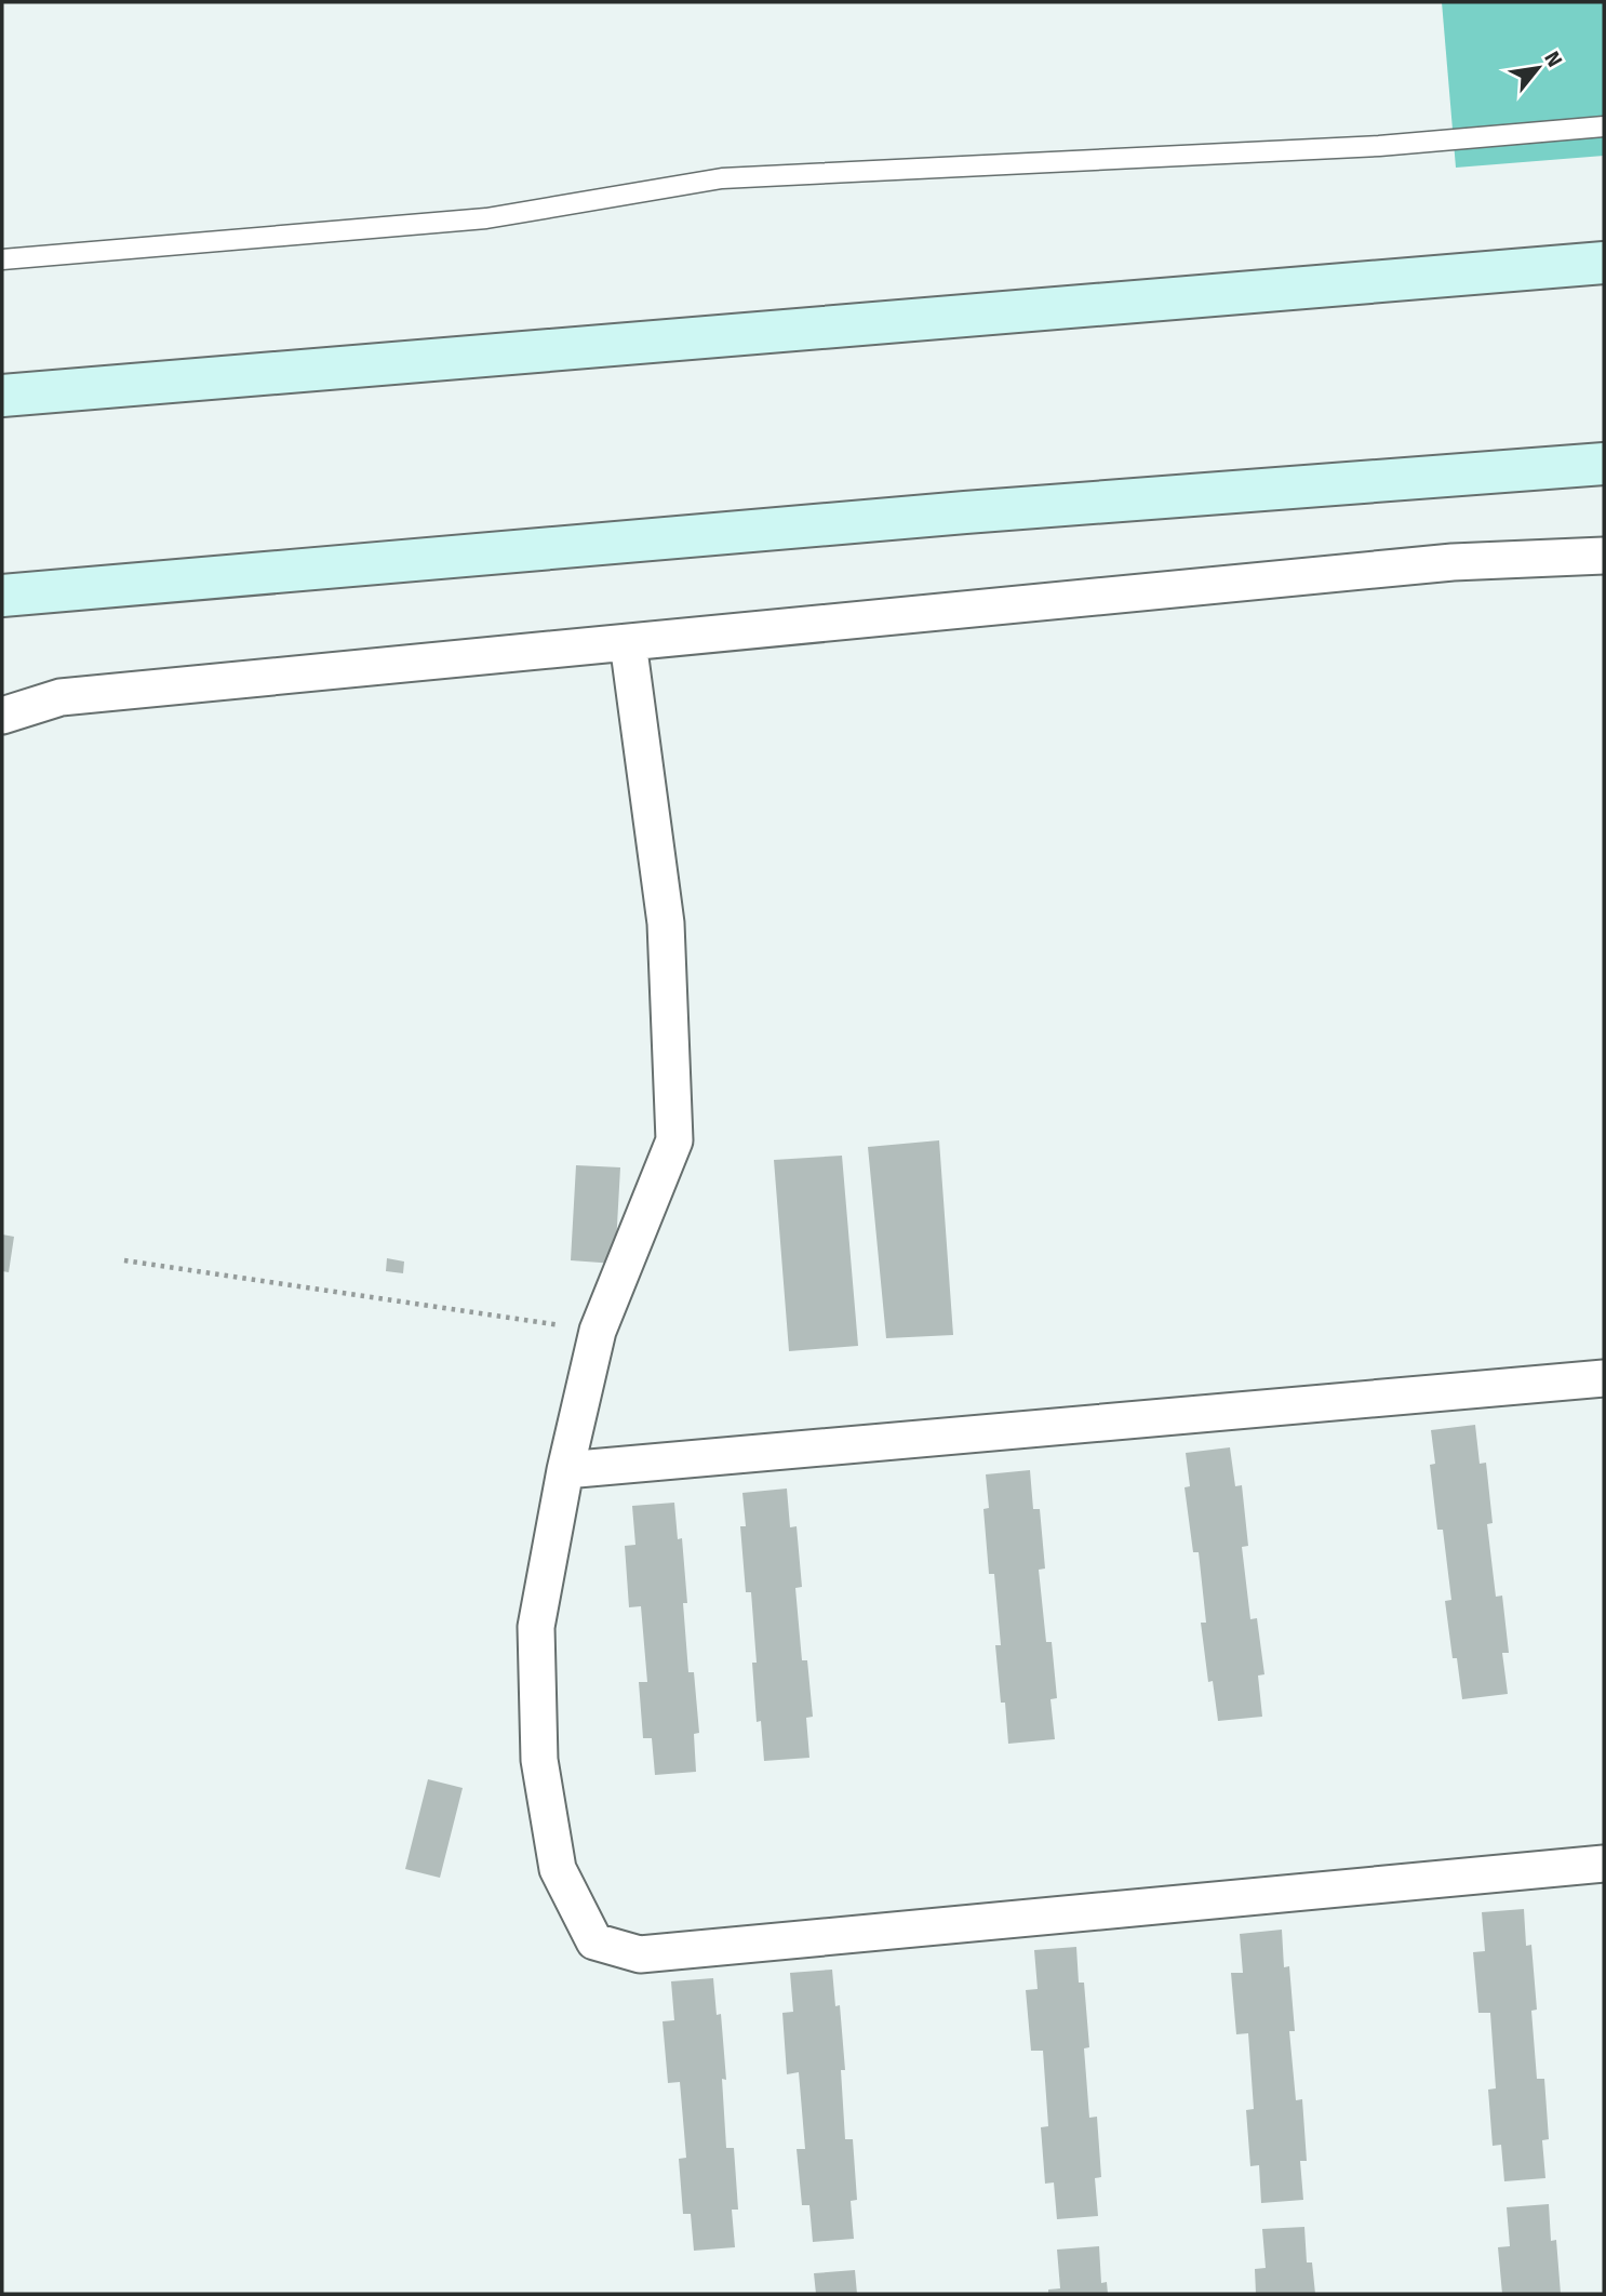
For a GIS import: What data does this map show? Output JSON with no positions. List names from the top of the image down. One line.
{"north":"top right"}
